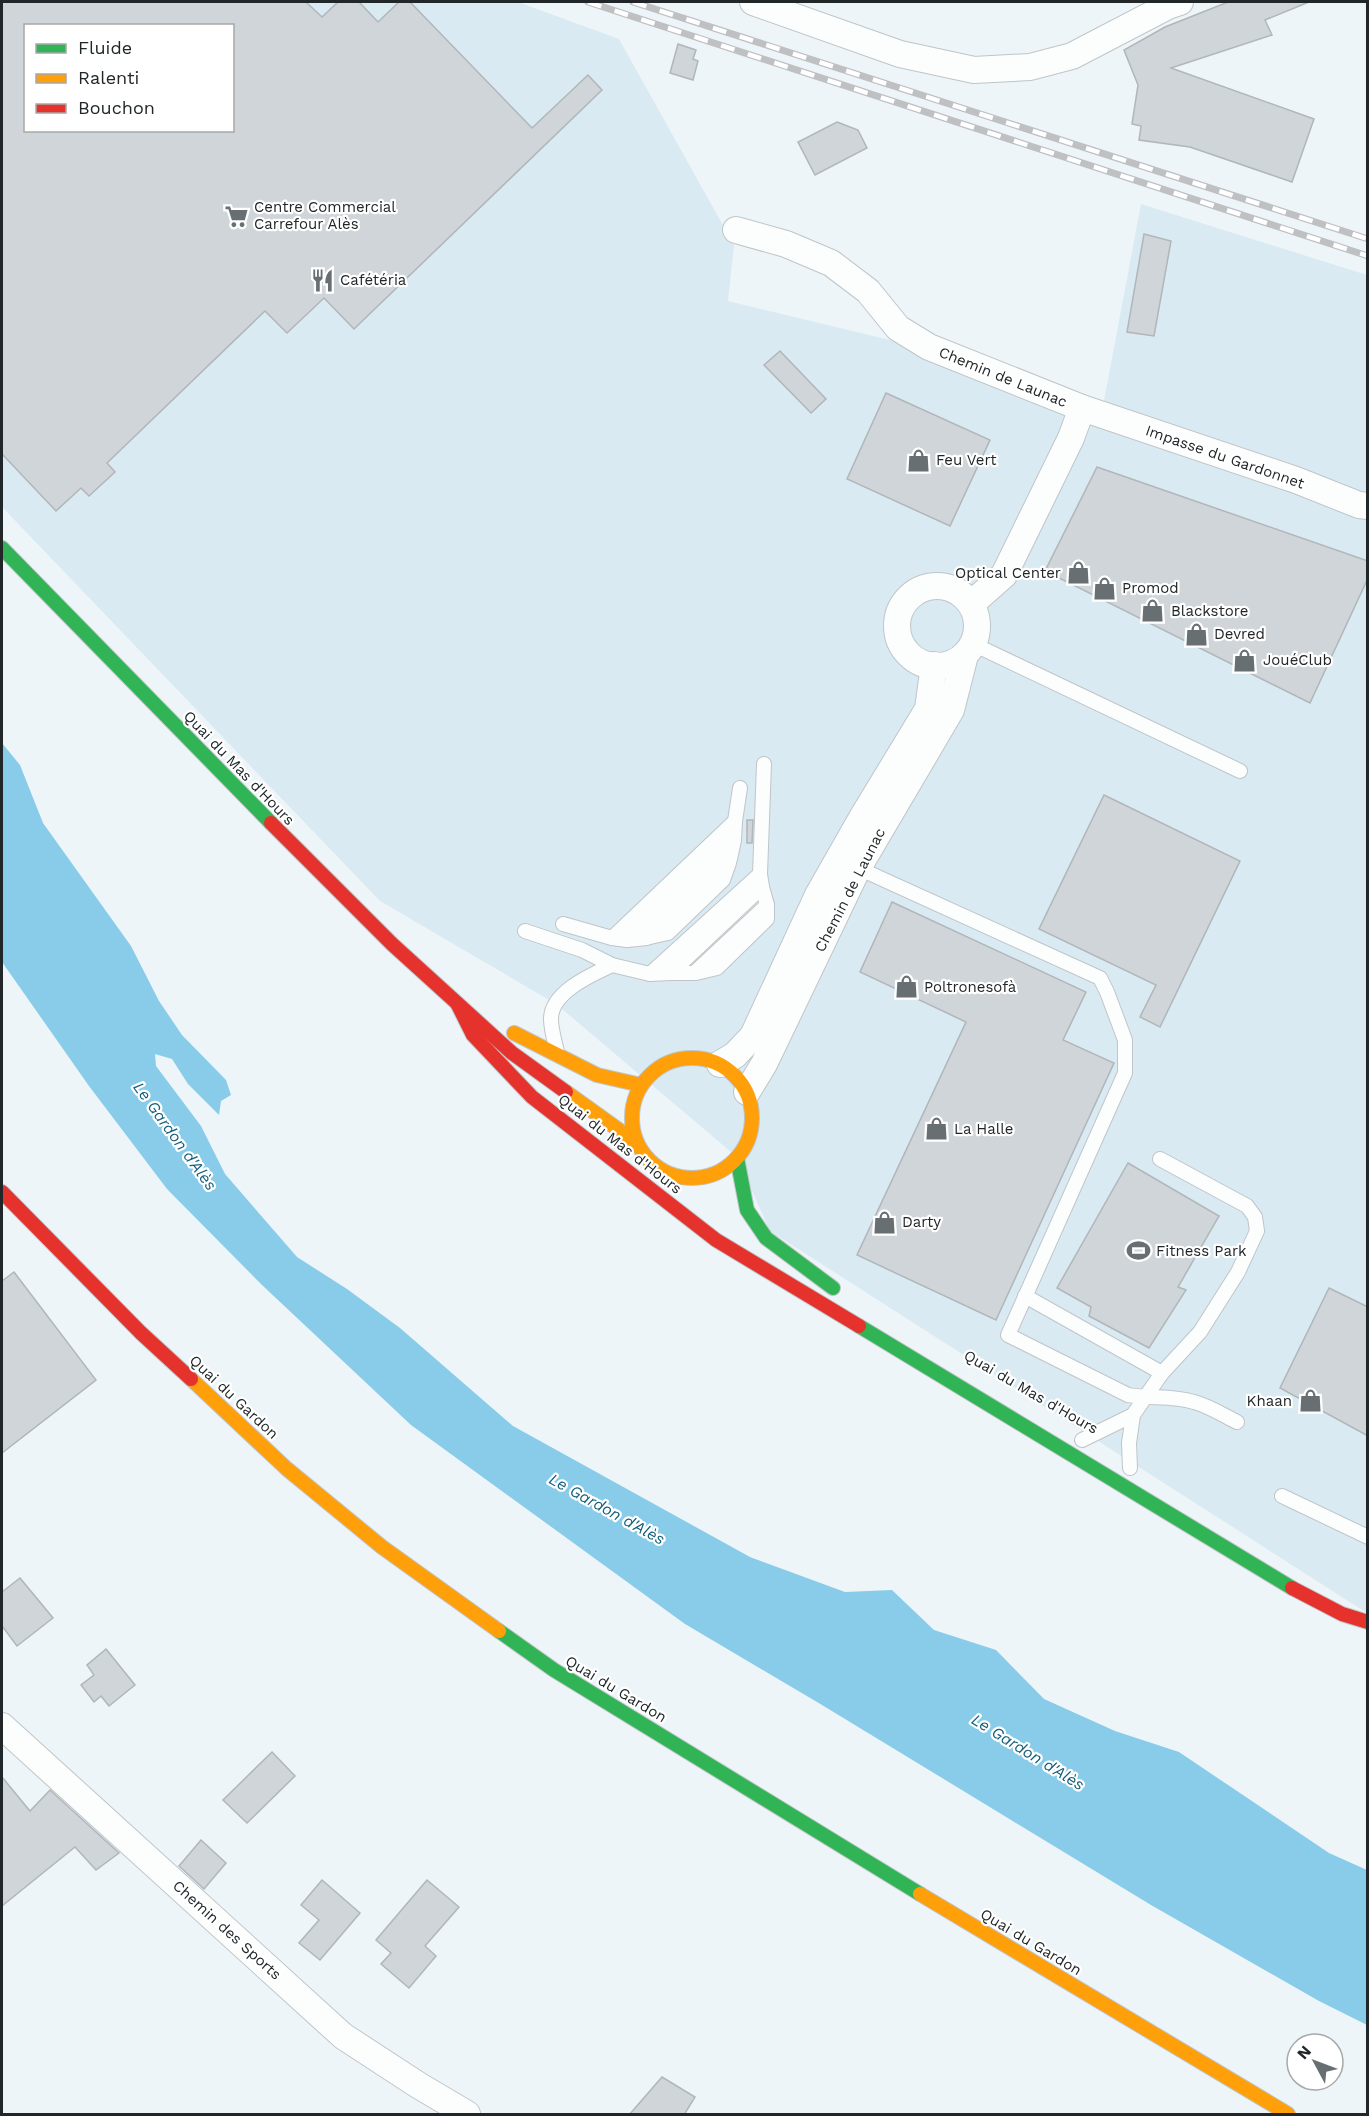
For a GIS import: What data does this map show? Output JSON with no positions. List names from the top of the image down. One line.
{"streets":{"street":["Chemin de Launac","Impasse du Gardonnet","Quai du Mas d'Hours","Quai du Gardon","Chemin des Sports"]},"crossings":[["Chemin de Launac","Impasse du Gardonnet"],["Chemin de Launac","Quai du Mas d'Hours"]],"water":["Le Gardon d'Alès"],"places":{"supermarket":["Centre Commercial Carrefour Alès"],"restaurant":["Cafétéria"],"shop":["Feu Vert","Optical Center","Promod","Blackstore","Devred","JouéClub","Poltronesofà","La Halle","Darty","Khaan"],"sports":["Fitness Park"]},"legend":["Fluide","Ralenti","Bouchon"],"north":"top left"}
